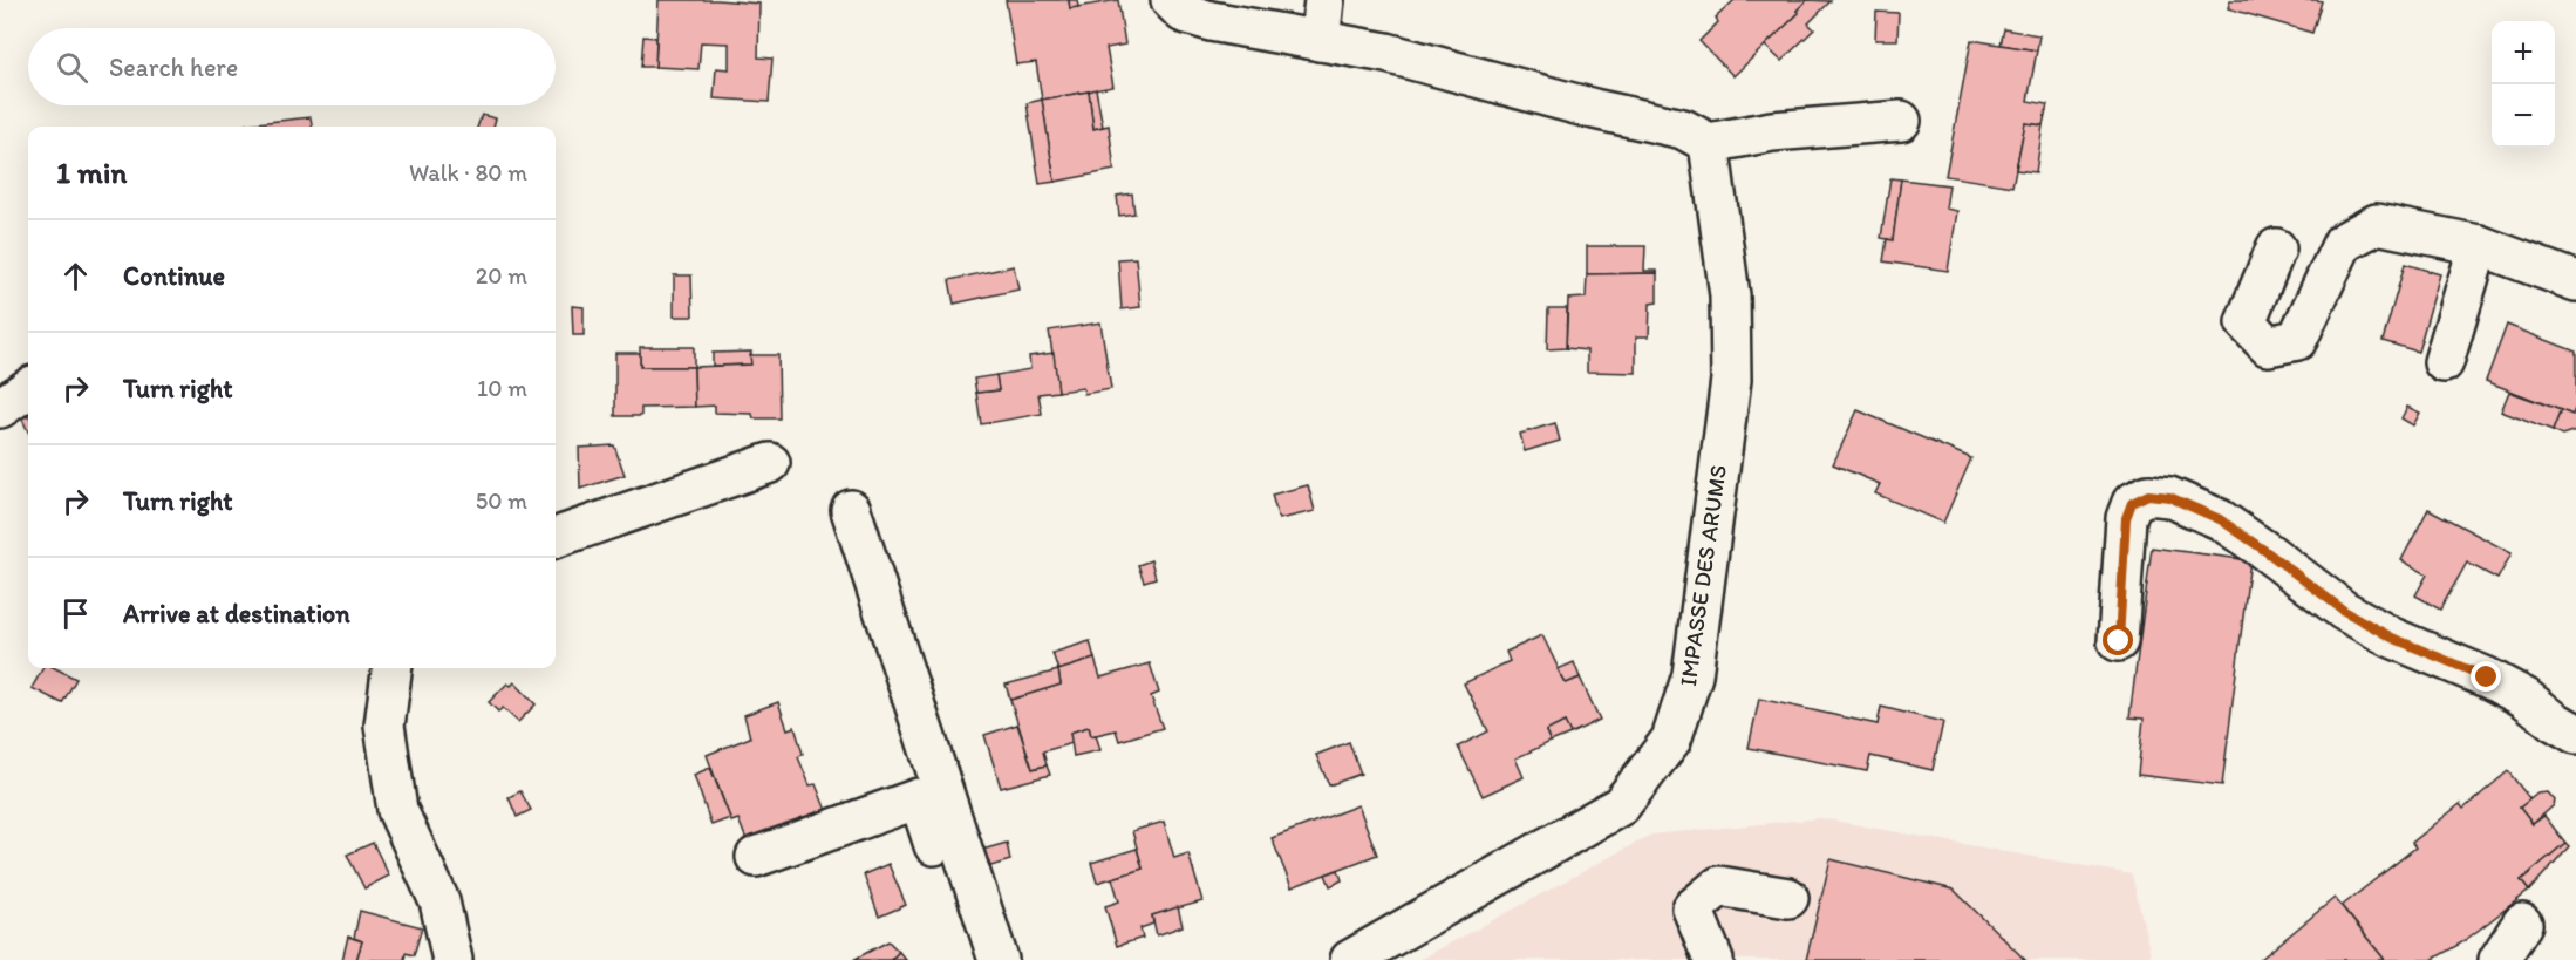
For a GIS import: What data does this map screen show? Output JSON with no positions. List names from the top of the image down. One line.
{"streets":{"street":["IMPASSE DES ARUMS"]},"page":{"map_buttons":["+","−"],"search":"Search here","heading":["1 min","Walk · 80 m"],"list":[["Continue","20 m"],["Turn right","10 m"],["Turn right","50 m"],"Arrive at destination"]}}
